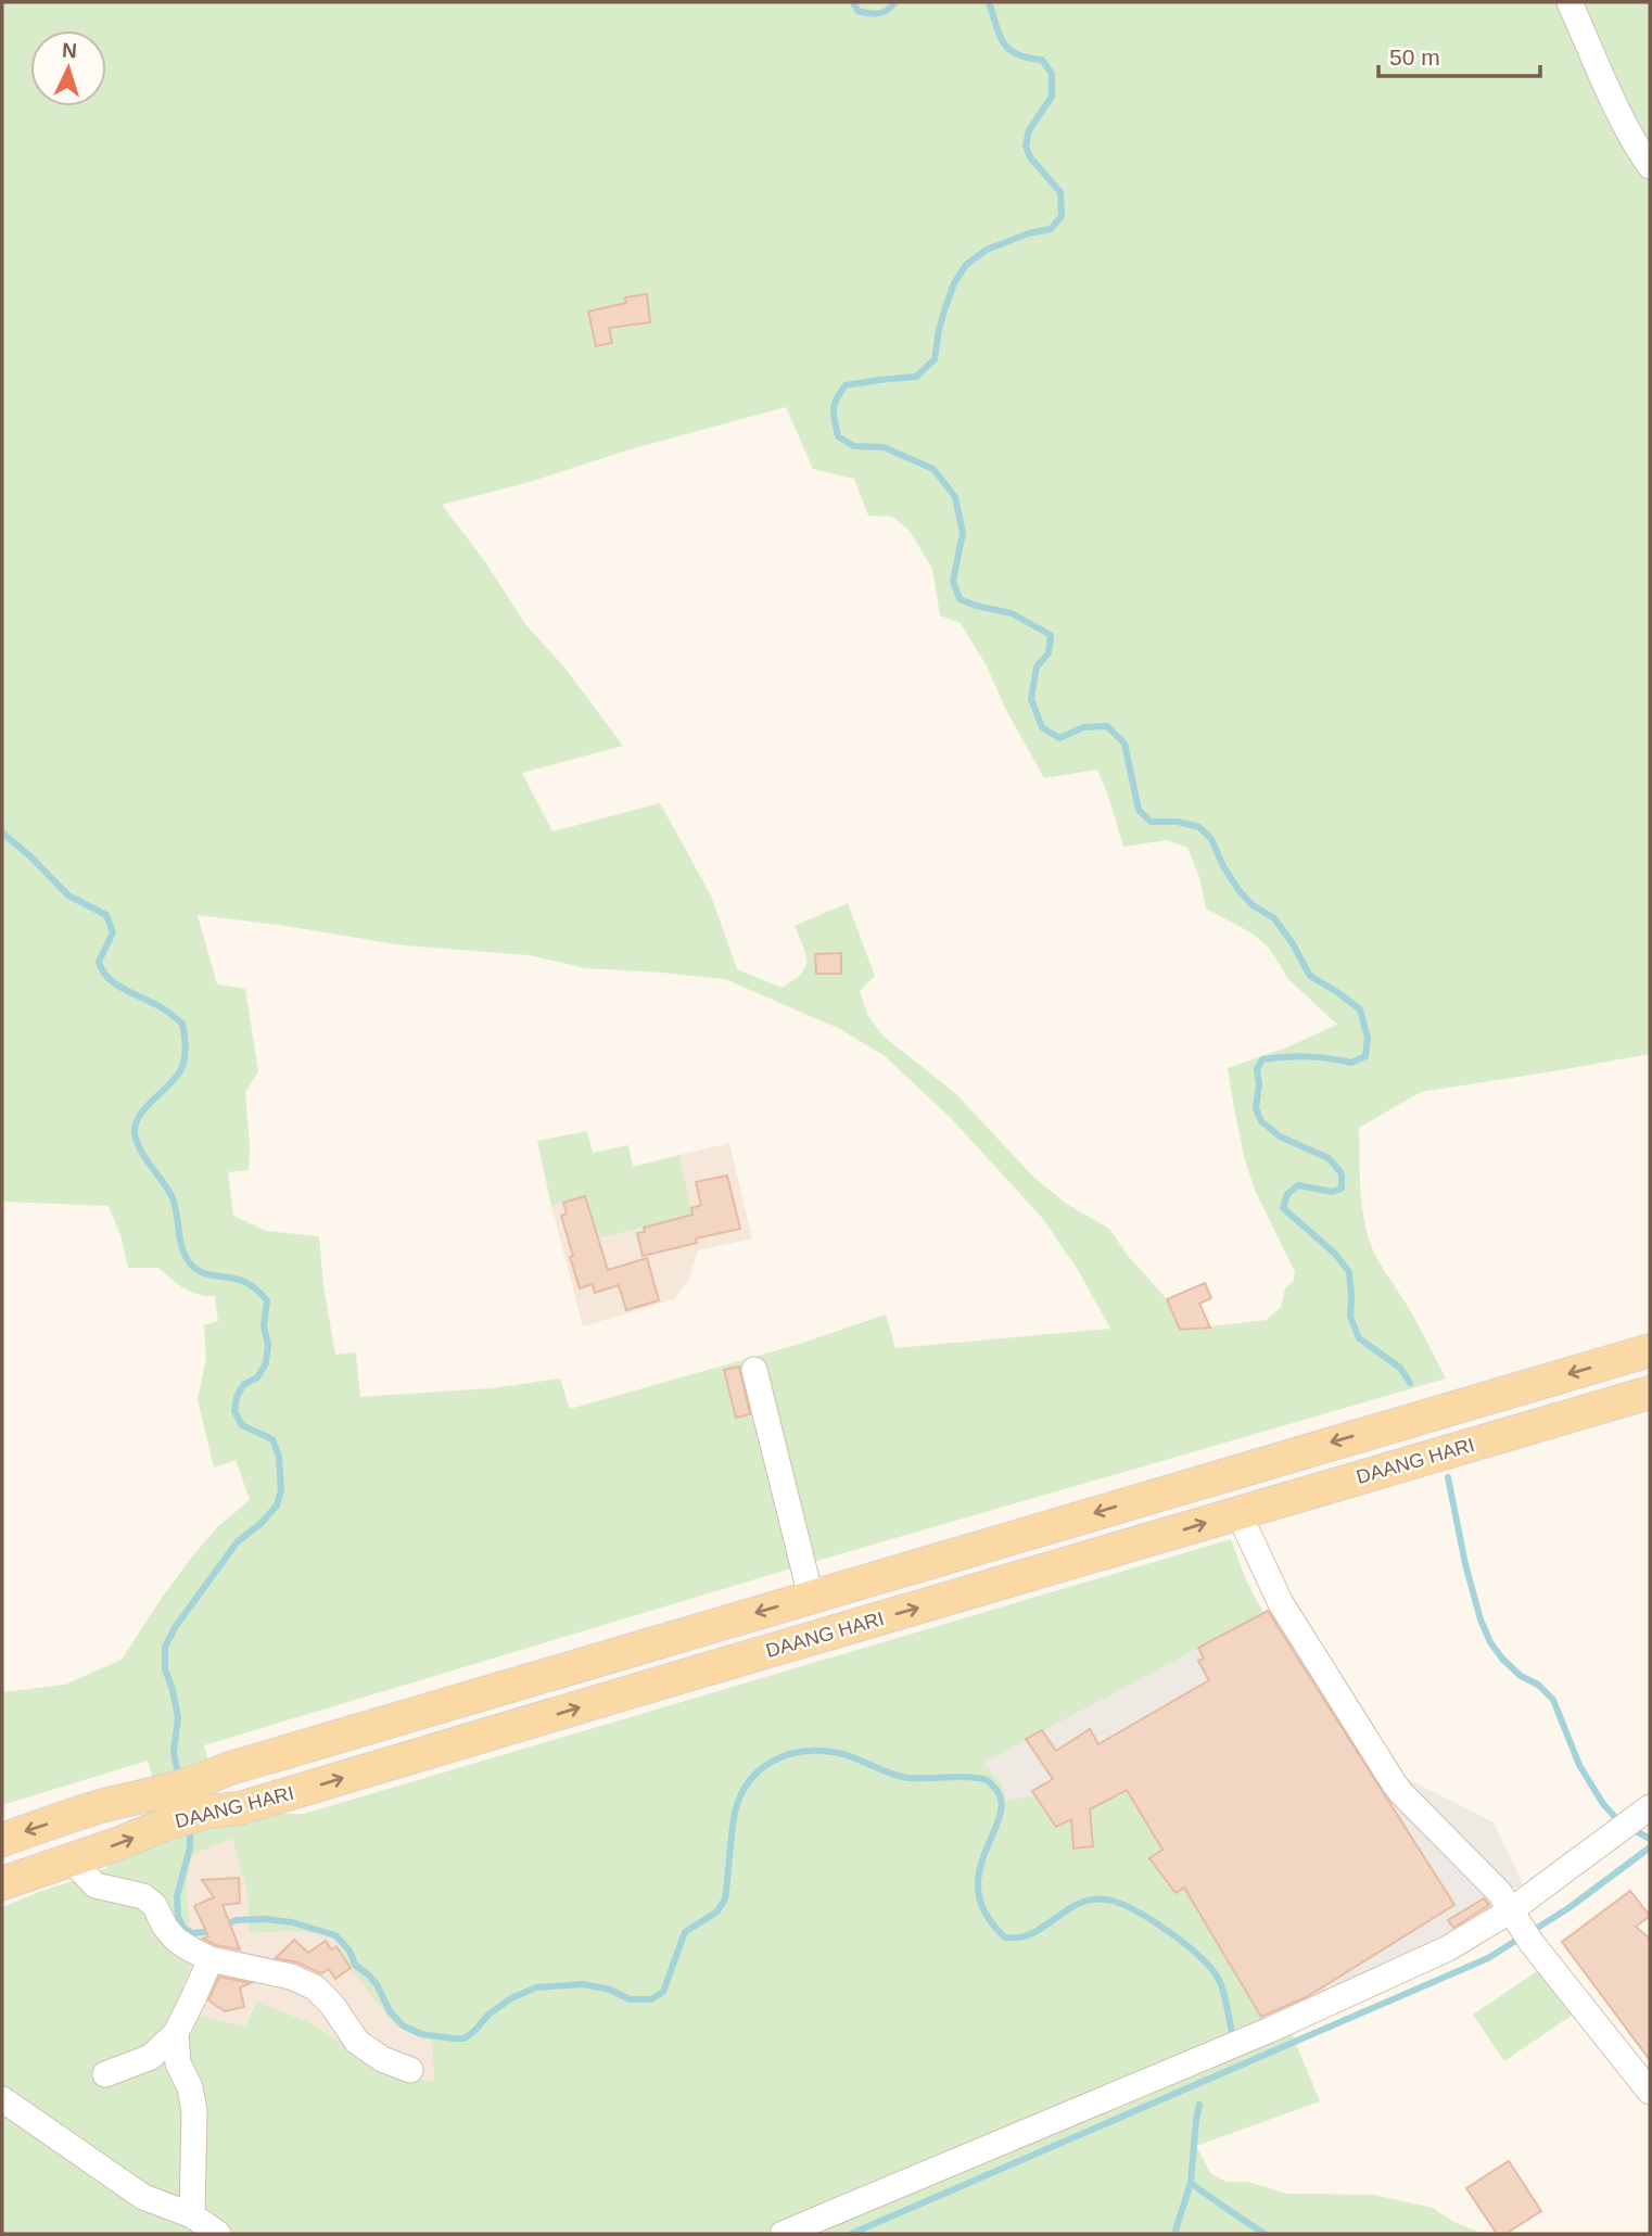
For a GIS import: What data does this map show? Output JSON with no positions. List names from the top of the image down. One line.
{"streets":{"main road":["DAANG HARI"]},"scale_bar":"50 m","north":"top"}
